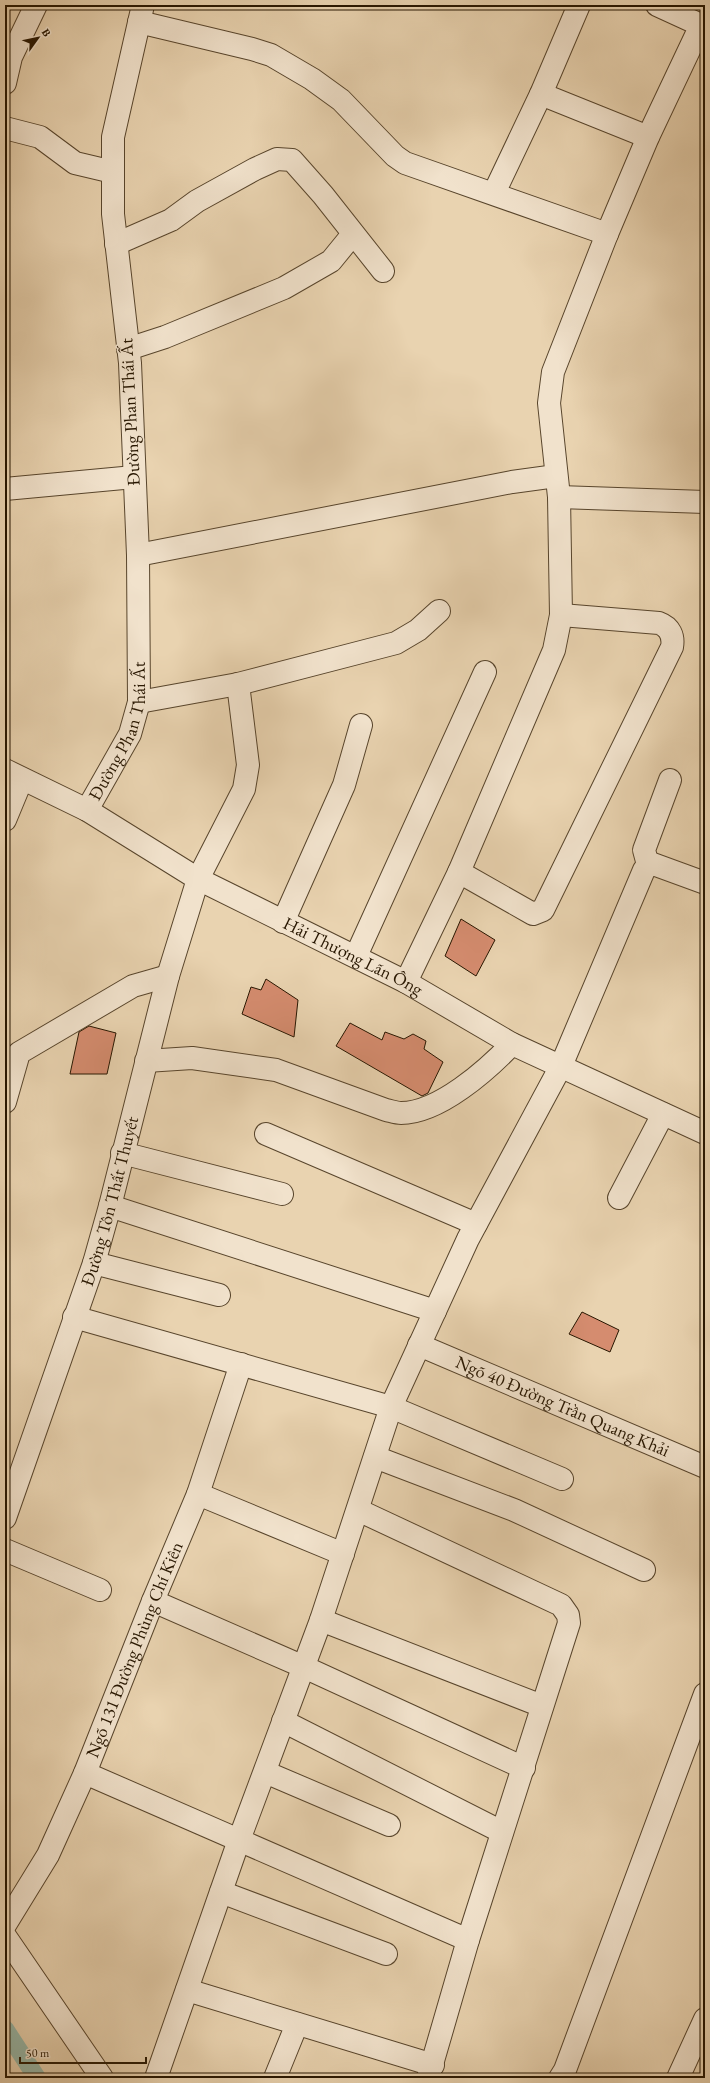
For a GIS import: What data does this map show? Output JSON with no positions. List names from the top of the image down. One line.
{"streets":{"street":["Đường Phan Thái Ất","Hải Thượng Lãn Ông","Đường Tôn Thất Thuyết","Ngõ 40 Đường Trần Quang Khải","Ngõ 131 Đường Phùng Chí Kiên"]},"crossings":[["Đường Phan Thái Ất","Hải Thượng Lãn Ông"],["Hải Thượng Lãn Ông","Đường Tôn Thất Thuyết"]],"scale_bar":"50 m","north":"top right"}
